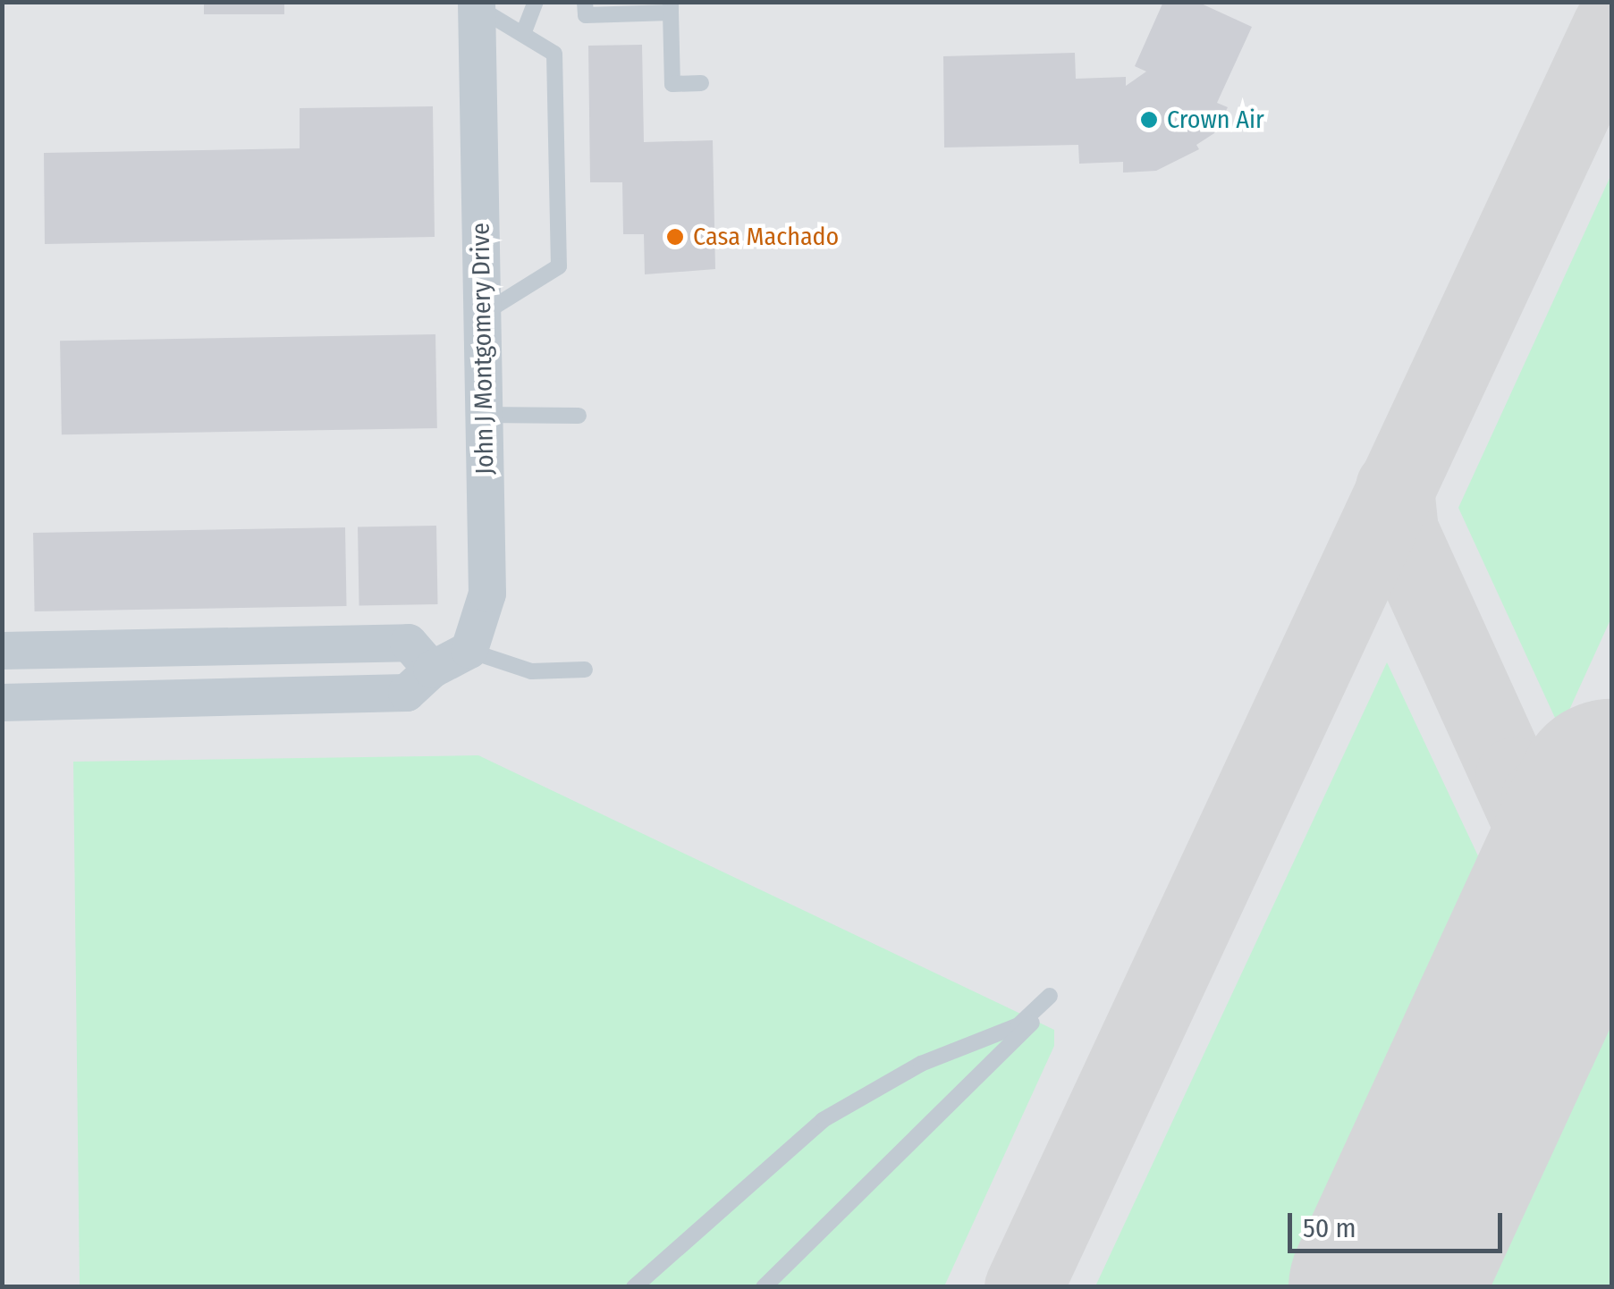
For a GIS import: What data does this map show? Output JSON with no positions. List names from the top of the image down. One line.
{"streets":{"street":["John J Montgomery Drive"]},"places":["Crown Air","Casa Machado"],"scale_bar":"50 m"}
